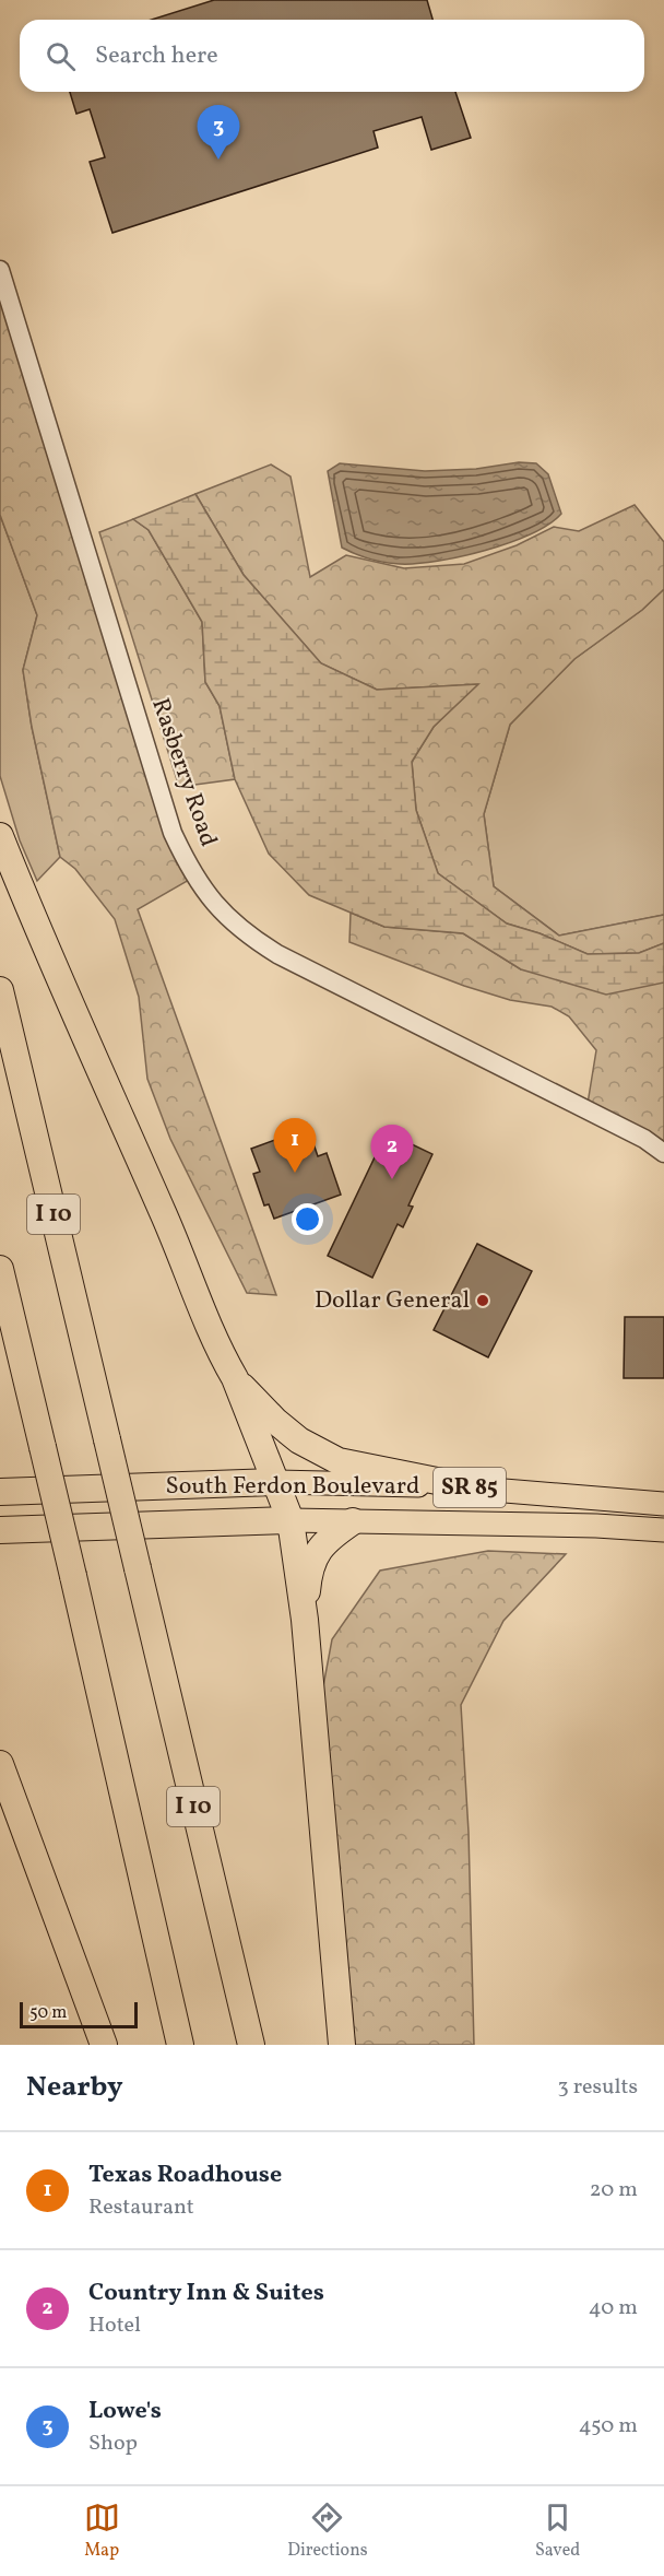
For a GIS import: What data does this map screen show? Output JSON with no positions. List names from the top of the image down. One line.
{"streets":{"highway":["I 10","South Ferdon Boulevard","SR 85"],"street":["Rasberry Road"]},"places":["Dollar General"],"scale_bar":"50 m","page":{"search":"Search here","pins":["3","1","2"],"scale":"50 m","heading":["Nearby","3 results"],"list":[{"mark":"1","name":"Texas Roadhouse","note":"Restaurant","value":"20 m"},{"mark":"2","name":"Country Inn & Suites","note":"Hotel","value":"40 m"},{"mark":"3","name":"Lowe's","note":"Shop","value":"450 m"}],"nav":["Map","Directions","Saved"]}}
